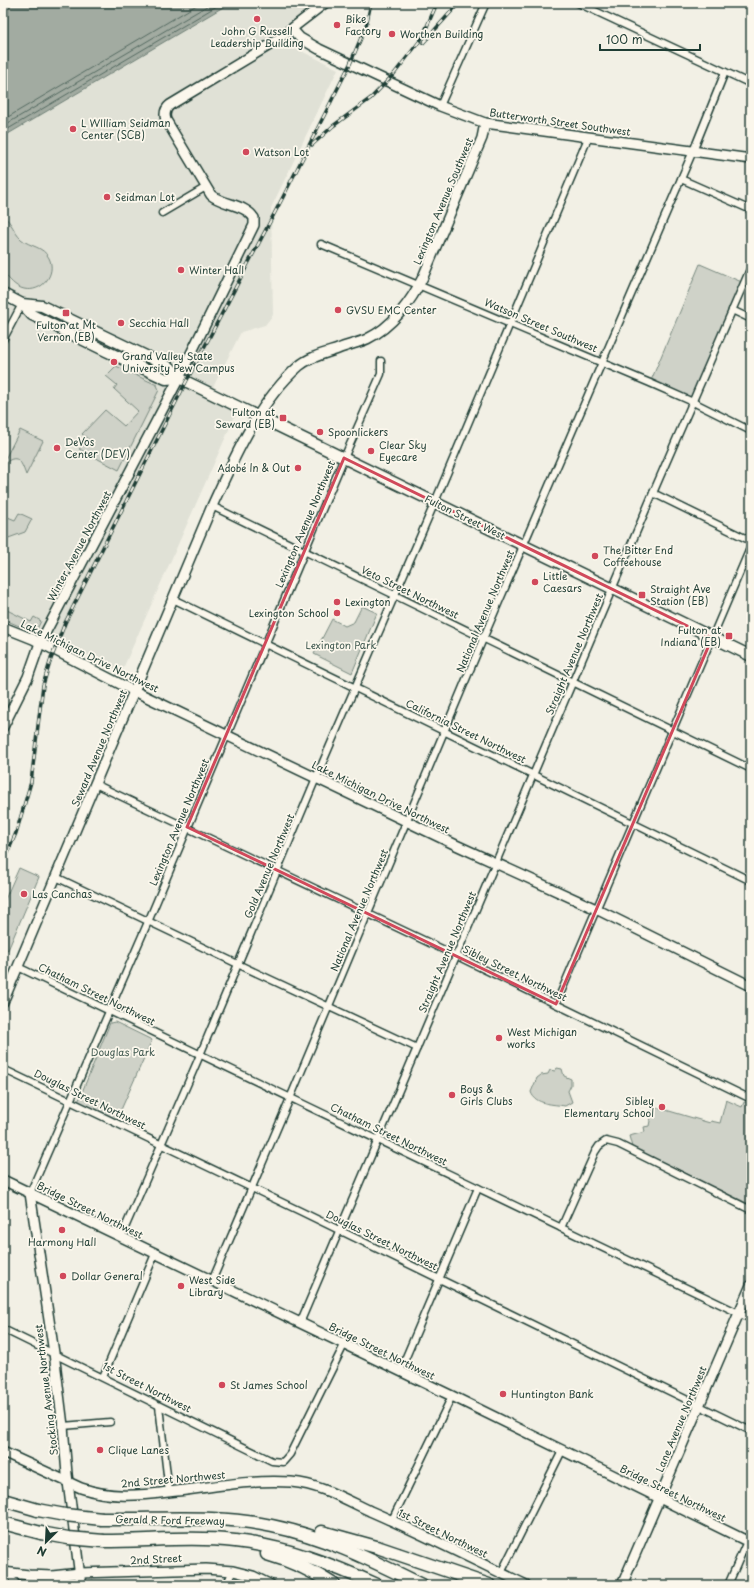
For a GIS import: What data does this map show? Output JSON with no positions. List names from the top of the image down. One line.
{"streets":{"highway":["Gerald R Ford Freeway"],"main road":["Fulton Street West"],"street":["Butterworth Street Southwest","Lexington Avenue Southwest","Watson Street Southwest","Lexington Avenue Northwest","Winter Avenue Northwest","Veto Street Northwest","National Avenue Northwest","Straight Avenue Northwest","Lake Michigan Drive Northwest","California Street Northwest","Seward Avenue Northwest","Gold Avenue Northwest","Sibley Street Northwest","Chatham Street Northwest","Douglas Street Northwest","Bridge Street Northwest","1st Street Northwest","Stocking Avenue Northwest","Lane Avenue Northwest","2nd Street Northwest","2nd Street"]},"crossings":[["Butterworth Street Southwest","Lexington Avenue Southwest"],["Butterworth Street Southwest","National Avenue Northwest"],["Butterworth Street Southwest","Gold Avenue Northwest"],["Lexington Avenue Southwest","Watson Street Southwest"],["Lexington Avenue Southwest","Fulton Street West"],["Lexington Avenue Southwest","Seward Avenue Northwest"],["Watson Street Southwest","National Avenue Northwest"],["Watson Street Southwest","Straight Avenue Northwest"],["Watson Street Southwest","Gold Avenue Northwest"],["Fulton Street West","Lexington Avenue Northwest"],["Fulton Street West","Winter Avenue Northwest"],["Fulton Street West","National Avenue Northwest"],["Fulton Street West","Straight Avenue Northwest"],["Fulton Street West","Seward Avenue Northwest"],["Fulton Street West","Gold Avenue Northwest"],["Lexington Avenue Northwest","Veto Street Northwest"],["Lexington Avenue Northwest","Lake Michigan Drive Northwest"],["Lexington Avenue Northwest","California Street Northwest"],["Lexington Avenue Northwest","Sibley Street Northwest"],["Lexington Avenue Northwest","Chatham Street Northwest"],["Lexington Avenue Northwest","Douglas Street Northwest"],["Lexington Avenue Northwest","Bridge Street Northwest"],["Lexington Avenue Northwest","Stocking Avenue Northwest"],["Winter Avenue Northwest","Lake Michigan Drive Northwest"],["Veto Street Northwest","National Avenue Northwest"],["Veto Street Northwest","Straight Avenue Northwest"],["Veto Street Northwest","Seward Avenue Northwest"],["Veto Street Northwest","Gold Avenue Northwest"],["National Avenue Northwest","Lake Michigan Drive Northwest"],["National Avenue Northwest","California Street Northwest"],["National Avenue Northwest","Sibley Street Northwest"],["National Avenue Northwest","Chatham Street Northwest"],["National Avenue Northwest","Douglas Street Northwest"],["National Avenue Northwest","Bridge Street Northwest"],["Straight Avenue Northwest","Lake Michigan Drive Northwest"],["Straight Avenue Northwest","California Street Northwest"],["Straight Avenue Northwest","Sibley Street Northwest"],["Straight Avenue Northwest","Chatham Street Northwest"],["Straight Avenue Northwest","Douglas Street Northwest"],["Straight Avenue Northwest","Bridge Street Northwest"],["Lake Michigan Drive Northwest","Seward Avenue Northwest"],["Lake Michigan Drive Northwest","Gold Avenue Northwest"],["California Street Northwest","Seward Avenue Northwest"],["California Street Northwest","Gold Avenue Northwest"],["Seward Avenue Northwest","Sibley Street Northwest"],["Seward Avenue Northwest","Chatham Street Northwest"],["Gold Avenue Northwest","Sibley Street Northwest"],["Gold Avenue Northwest","Chatham Street Northwest"],["Gold Avenue Northwest","Douglas Street Northwest"],["Gold Avenue Northwest","Bridge Street Northwest"],["Chatham Street Northwest","Lane Avenue Northwest"],["Douglas Street Northwest","Lane Avenue Northwest"],["Bridge Street Northwest","1st Street Northwest"],["Bridge Street Northwest","Stocking Avenue Northwest"],["Bridge Street Northwest","Lane Avenue Northwest"],["1st Street Northwest","Stocking Avenue Northwest"],["1st Street Northwest","2nd Street Northwest"],["Stocking Avenue Northwest","2nd Street Northwest"],["Stocking Avenue Northwest","2nd Street"]],"parks":["Lexington Park","Douglas Park"],"places":{"other":["John G Russell Leadership Building","Bike Factory","Worthen Building","L WIlliam Seidman Center (SCB)","Watson Lot","Seidman Lot","Winter Hall","GVSU EMC Center","Secchia Hall","Grand Valley State University Pew Campus","Spoonlickers","DeVos Center (DEV)","Clear Sky Eyecare","Adobé In & Out","The Bitter End Coffeehouse","Little Caesars","Lexington","Lexington School","Las Canchas","West Michigan works","Boys & Girls Clubs","Sibley Elementary School","Harmony Hall","Dollar General","West Side Library","St James School","Huntington Bank","Clique Lanes"],"transit":["Fulton at Mt Vernon (EB)","Fulton at Seward (EB)","Straight Ave Station (EB)","Fulton at Indiana (EB)"]},"scale_bar":"100 m","north":"bottom left"}
